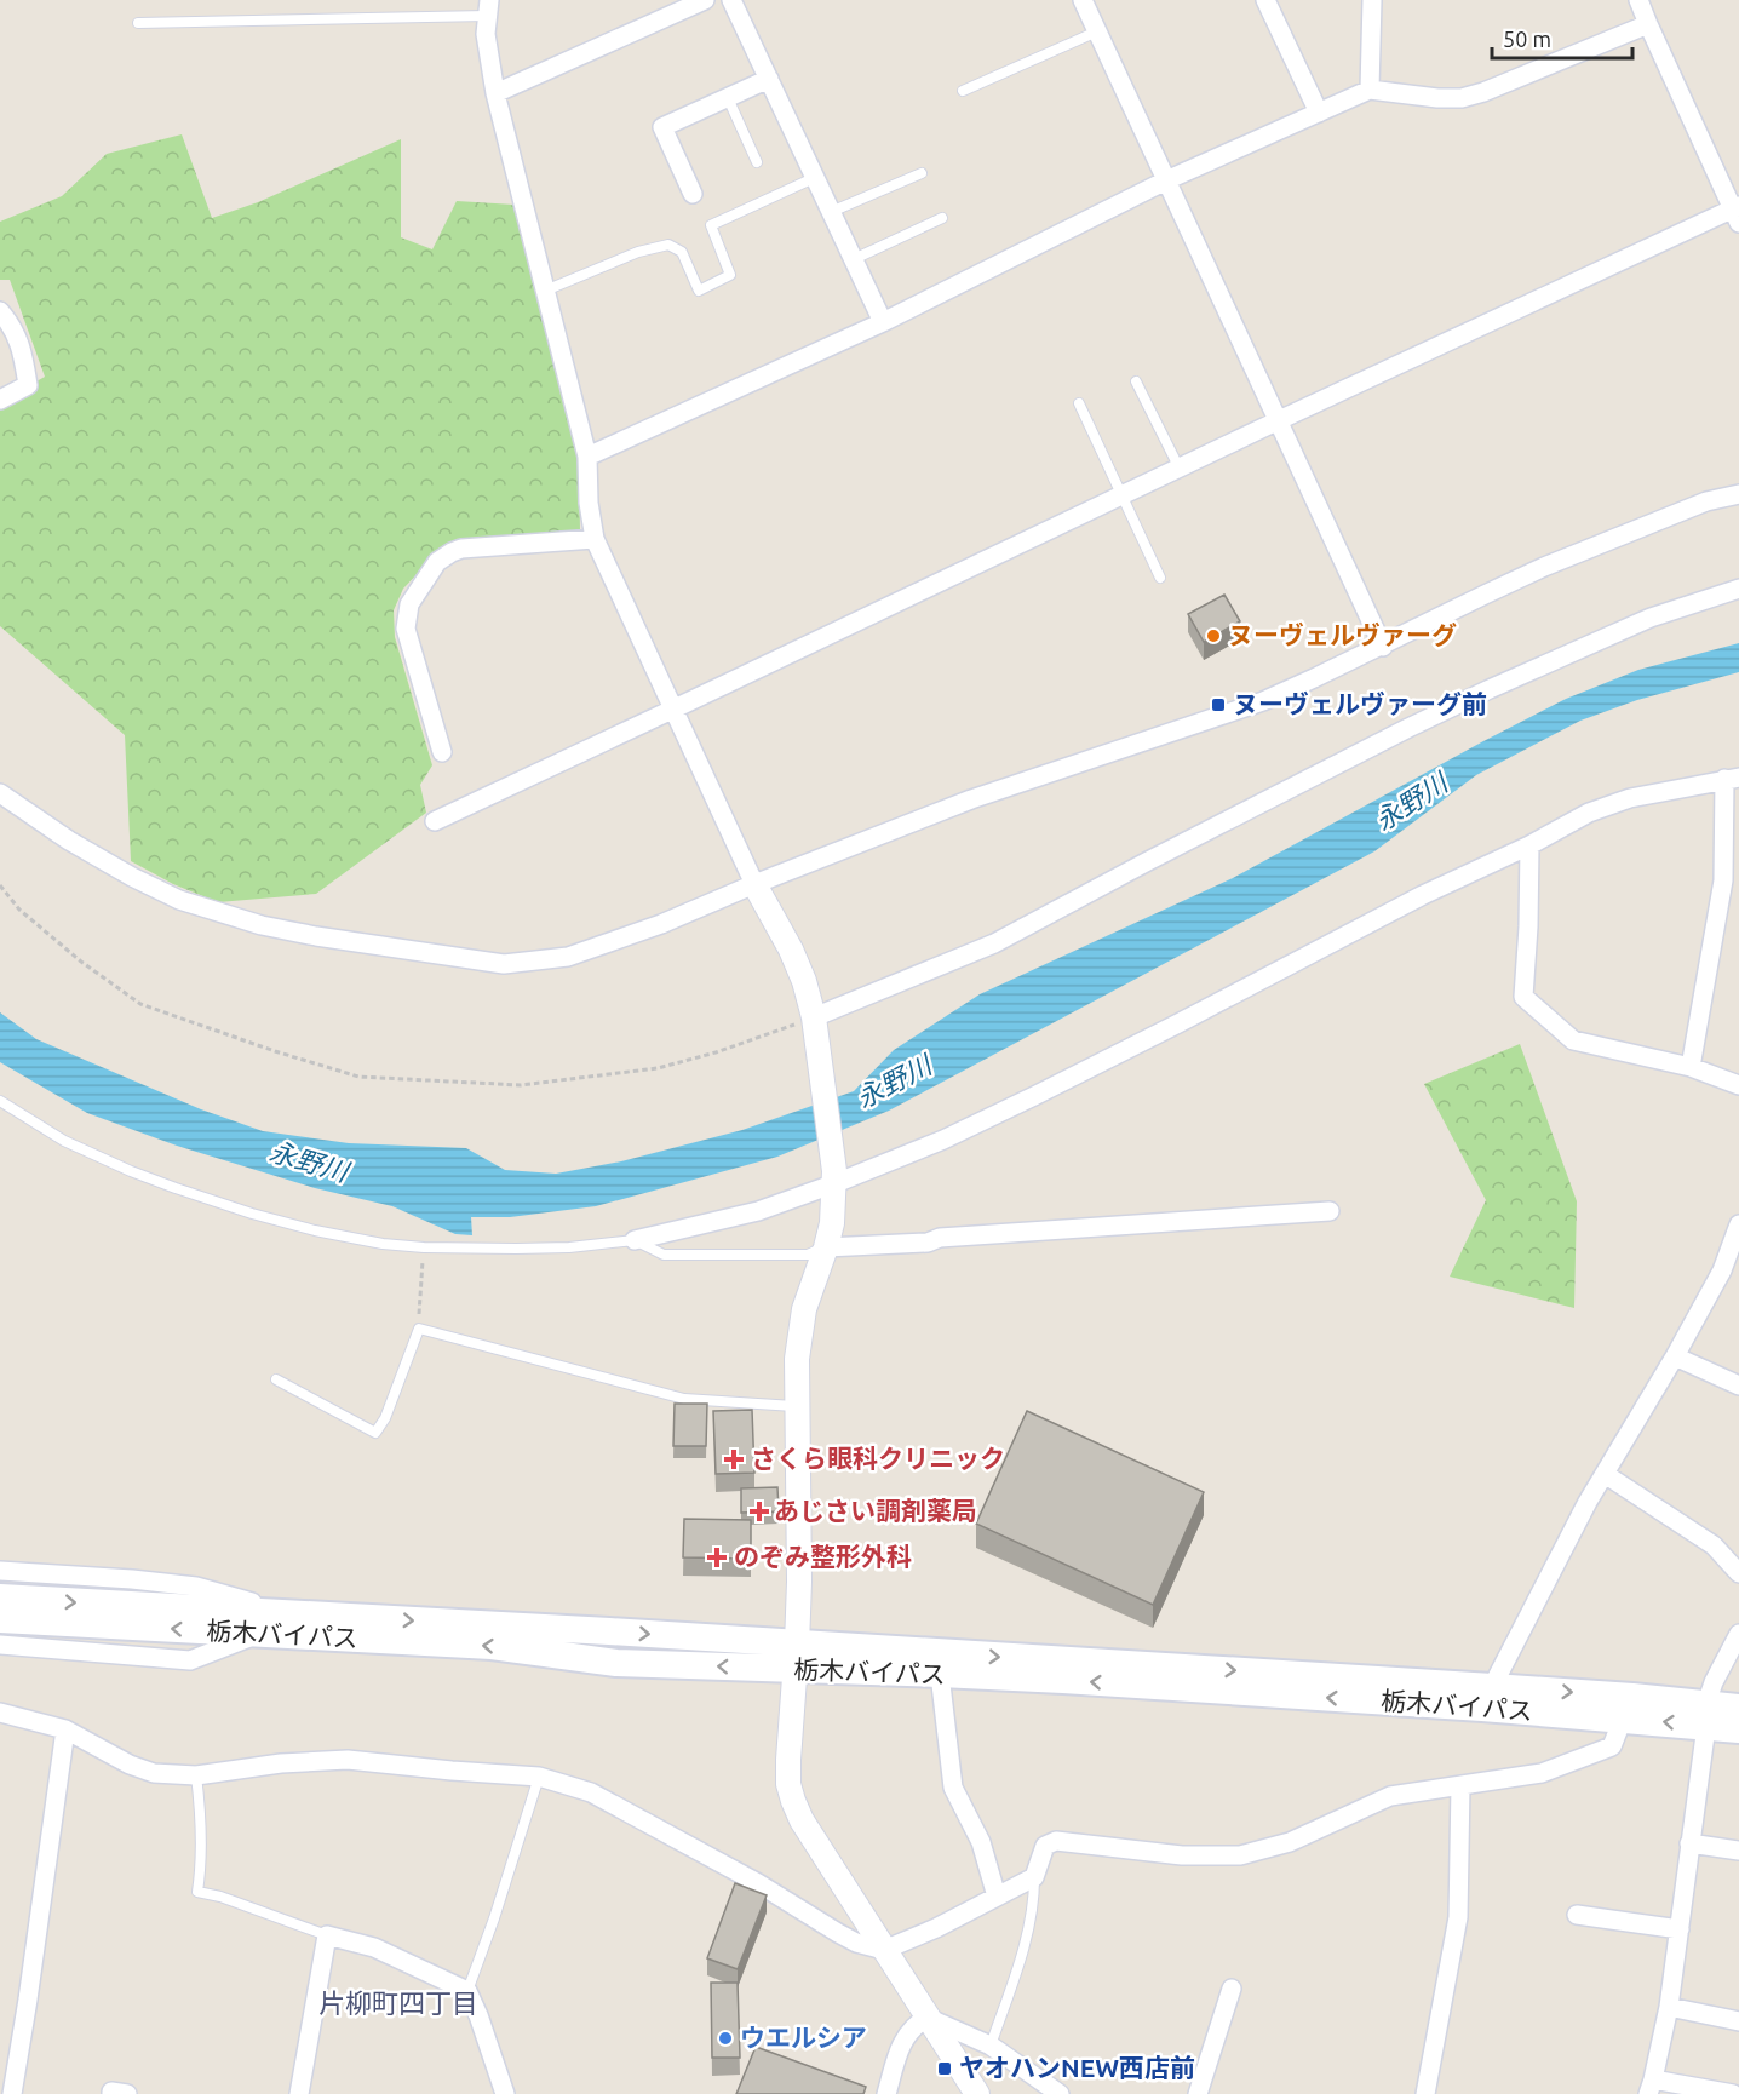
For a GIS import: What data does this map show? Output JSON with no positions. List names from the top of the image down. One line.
{"streets":{"main road":["栃木バイパス"]},"districts":["片柳町四丁目"],"water":["永野川"],"places":{"other":["ヌーヴェルヴァーグ","ウエルシア"],"transit":["ヌーヴェルヴァーグ前","ヤオハンNEW西店前"],"health":["さくら眼科クリニック","あじさい調剤薬局","のぞみ整形外科"]},"scale_bar":"50 m"}
